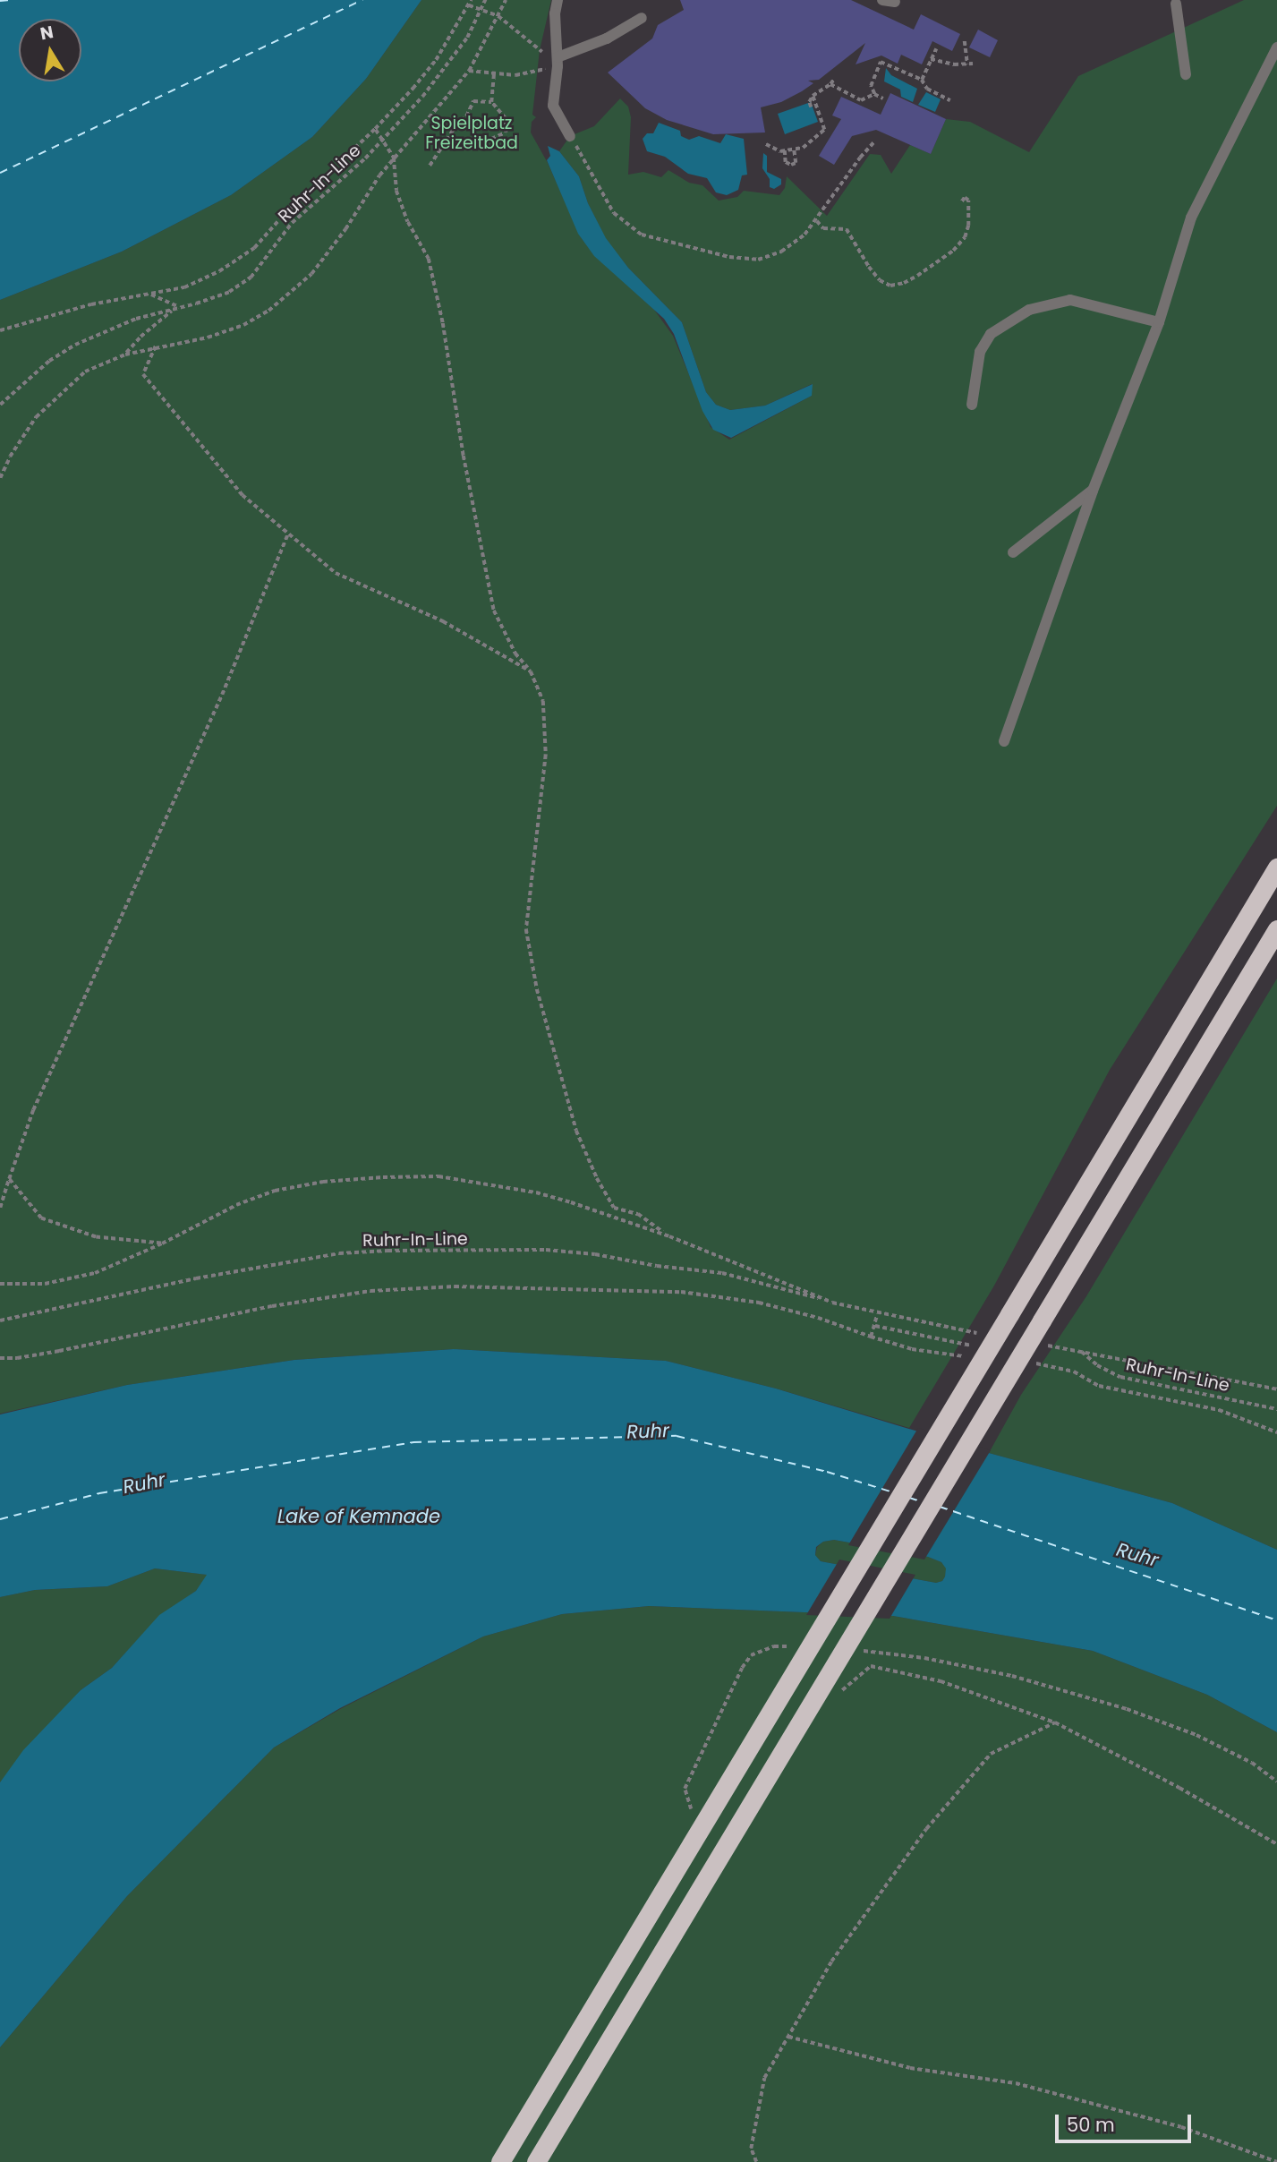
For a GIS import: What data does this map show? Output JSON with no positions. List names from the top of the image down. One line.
{"streets":{"path":["Ruhr-In-Line"]},"water":["Ruhr","Lake of Kemnade"],"parks":["Spielplatz Freizeitbad"],"scale_bar":"50 m","north":"top"}
